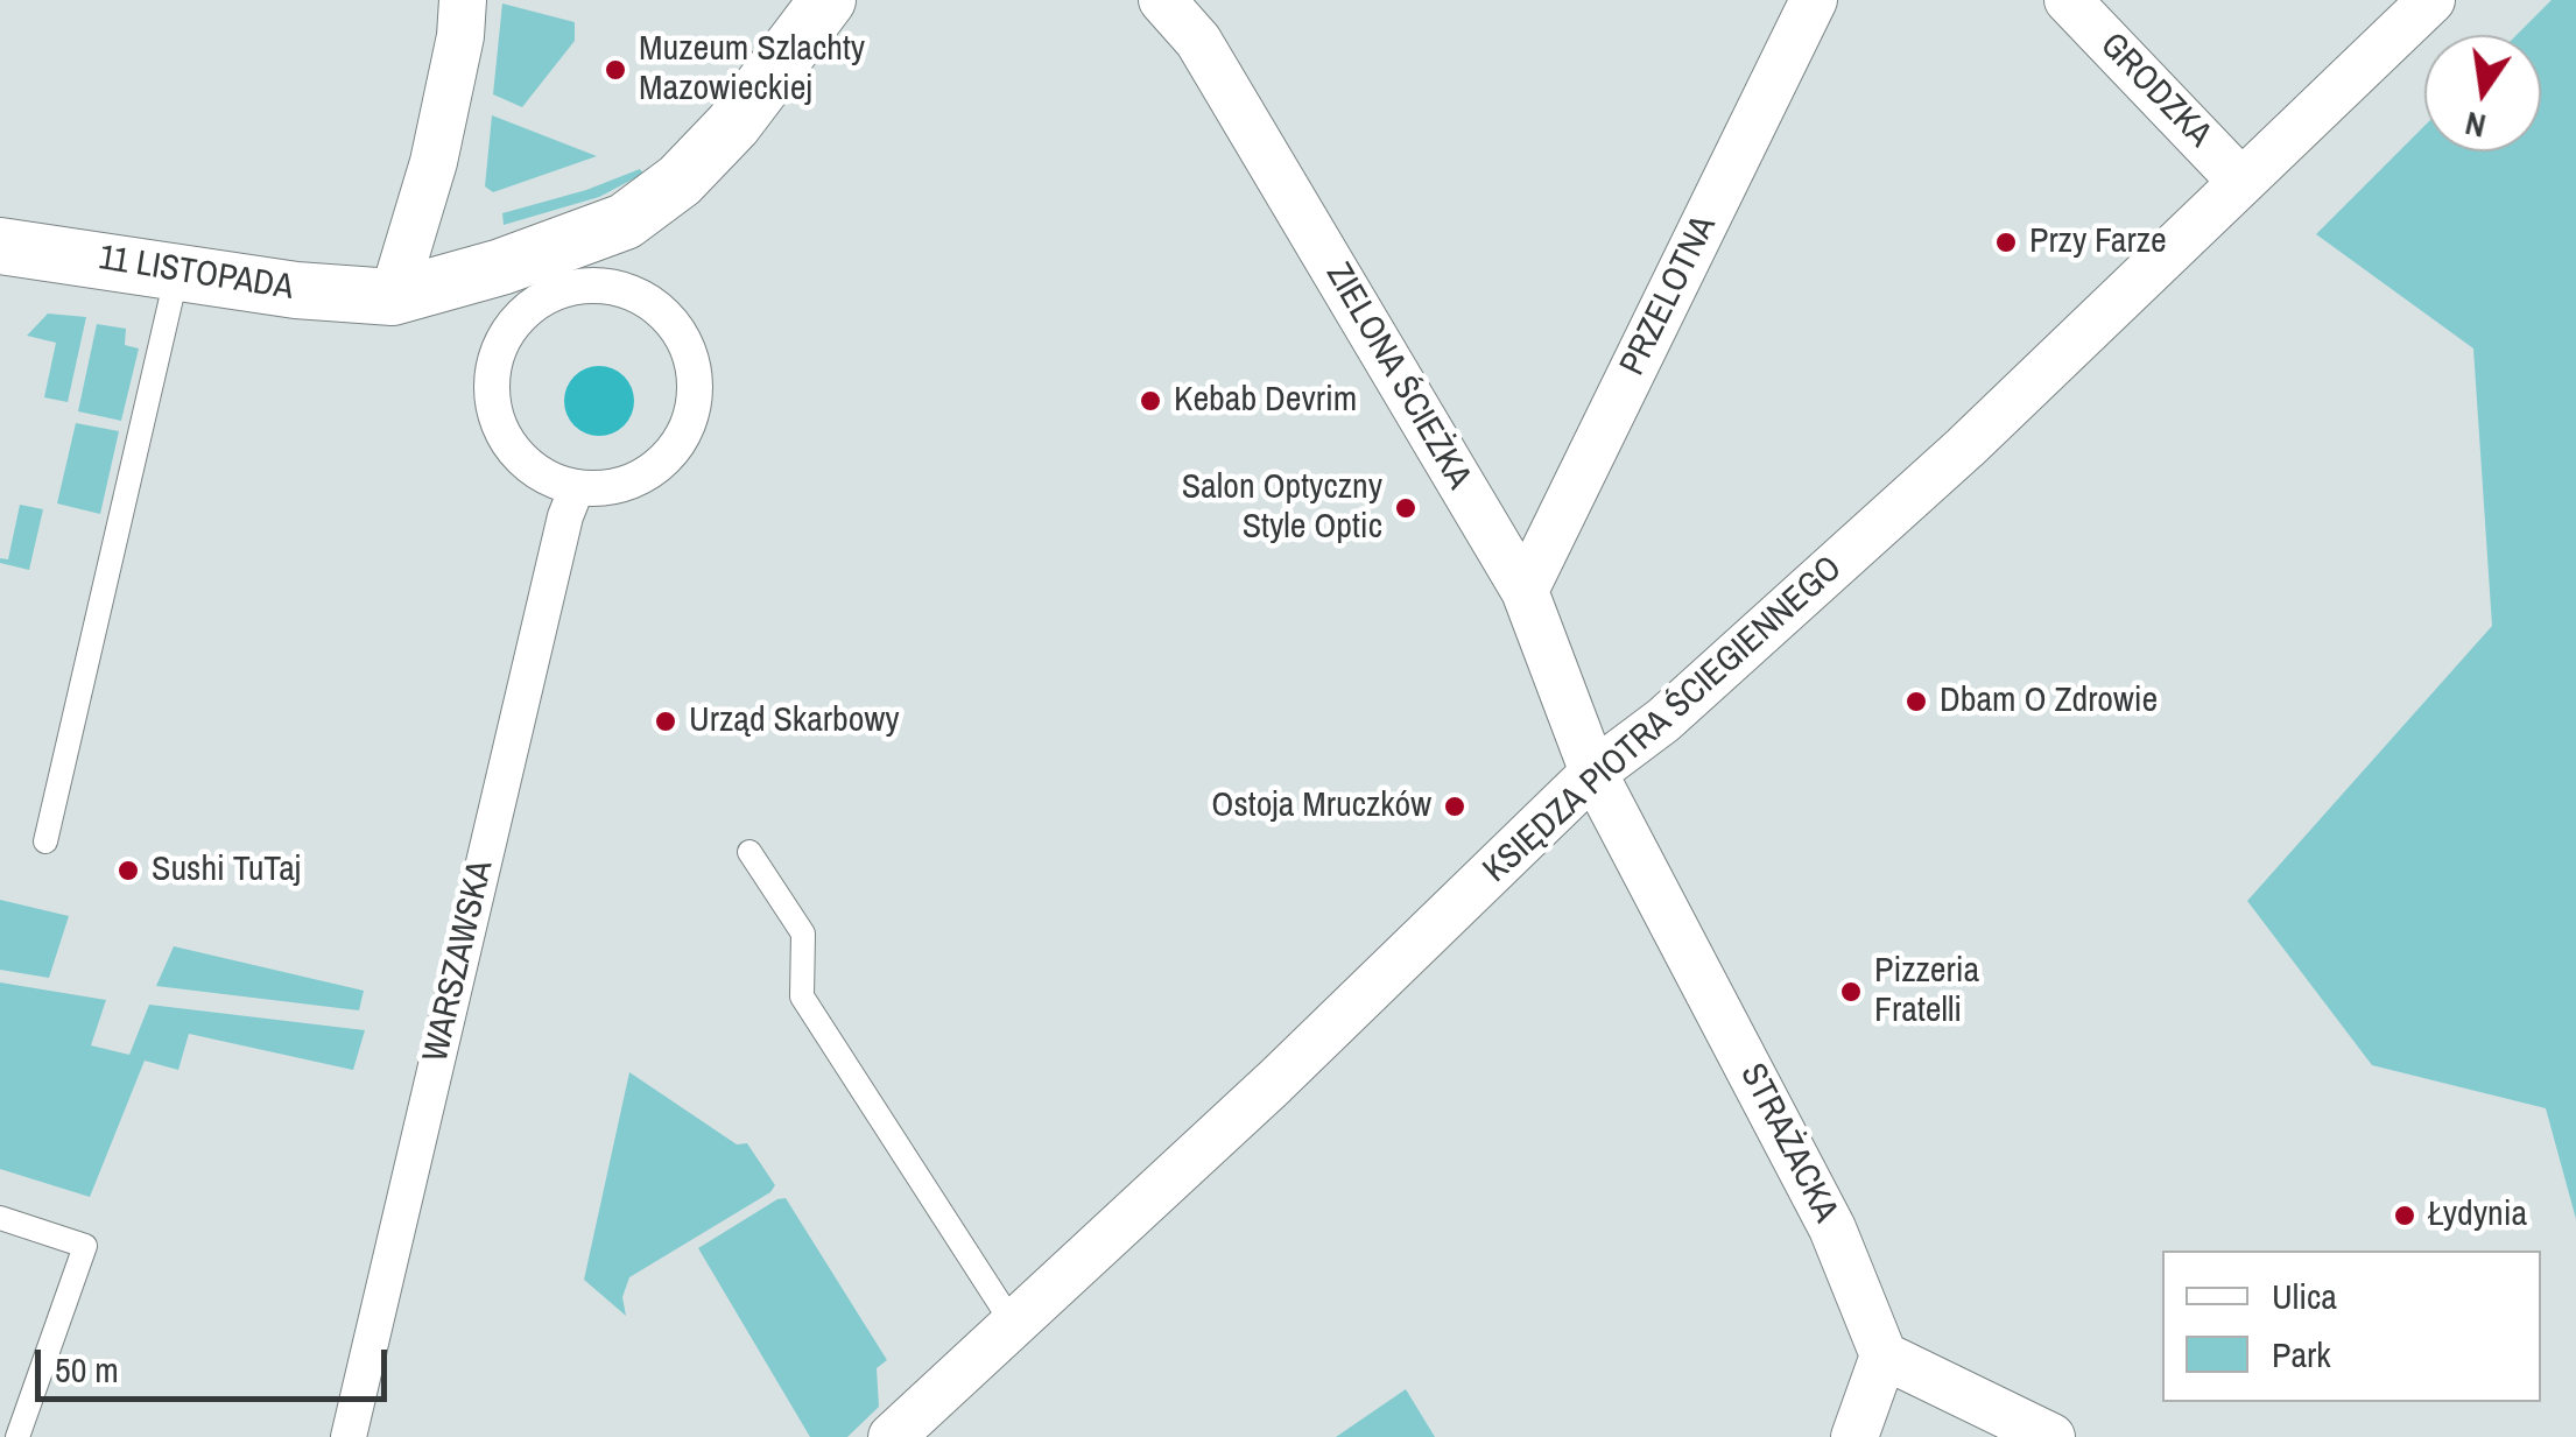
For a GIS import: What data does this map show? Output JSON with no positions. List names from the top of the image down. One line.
{"streets":{"street":["GRODZKA","11 LISTOPADA","PRZELOTNA","ZIELONA ŚCIEŻKA","KSIĘDZA PIOTRA ŚCIEGIENNEGO","WARSZAWSKA","STRAŻACKA"]},"crossings":[["GRODZKA","KSIĘDZA PIOTRA ŚCIEGIENNEGO"],["PRZELOTNA","ZIELONA ŚCIEŻKA"],["ZIELONA ŚCIEŻKA","KSIĘDZA PIOTRA ŚCIEGIENNEGO"],["ZIELONA ŚCIEŻKA","STRAŻACKA"],["KSIĘDZA PIOTRA ŚCIEGIENNEGO","STRAŻACKA"]],"places":["Muzeum Szlachty Mazowieckiej","Przy Farze","Kebab Devrim","Salon Optyczny Style Optic","Dbam O Zdrowie","Urząd Skarbowy","Ostoja Mruczków","Sushi TuTaj","Pizzeria Fratelli","Łydynia"],"legend":["Ulica","Park"],"scale_bar":"50 m","north":"bottom"}
